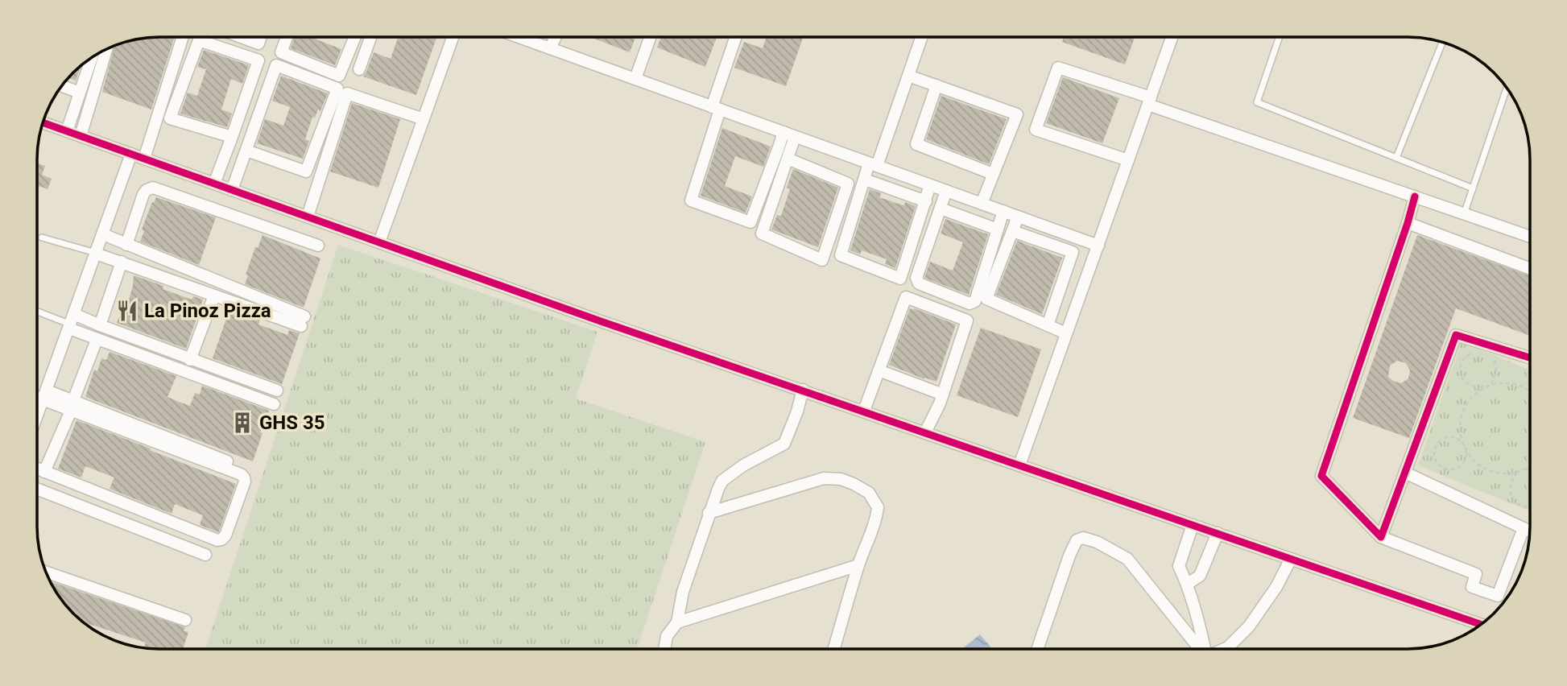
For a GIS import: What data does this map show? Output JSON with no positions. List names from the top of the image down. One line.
{"places":{"restaurant":["La Pinoz Pizza"],"building":["GHS 35"]}}
